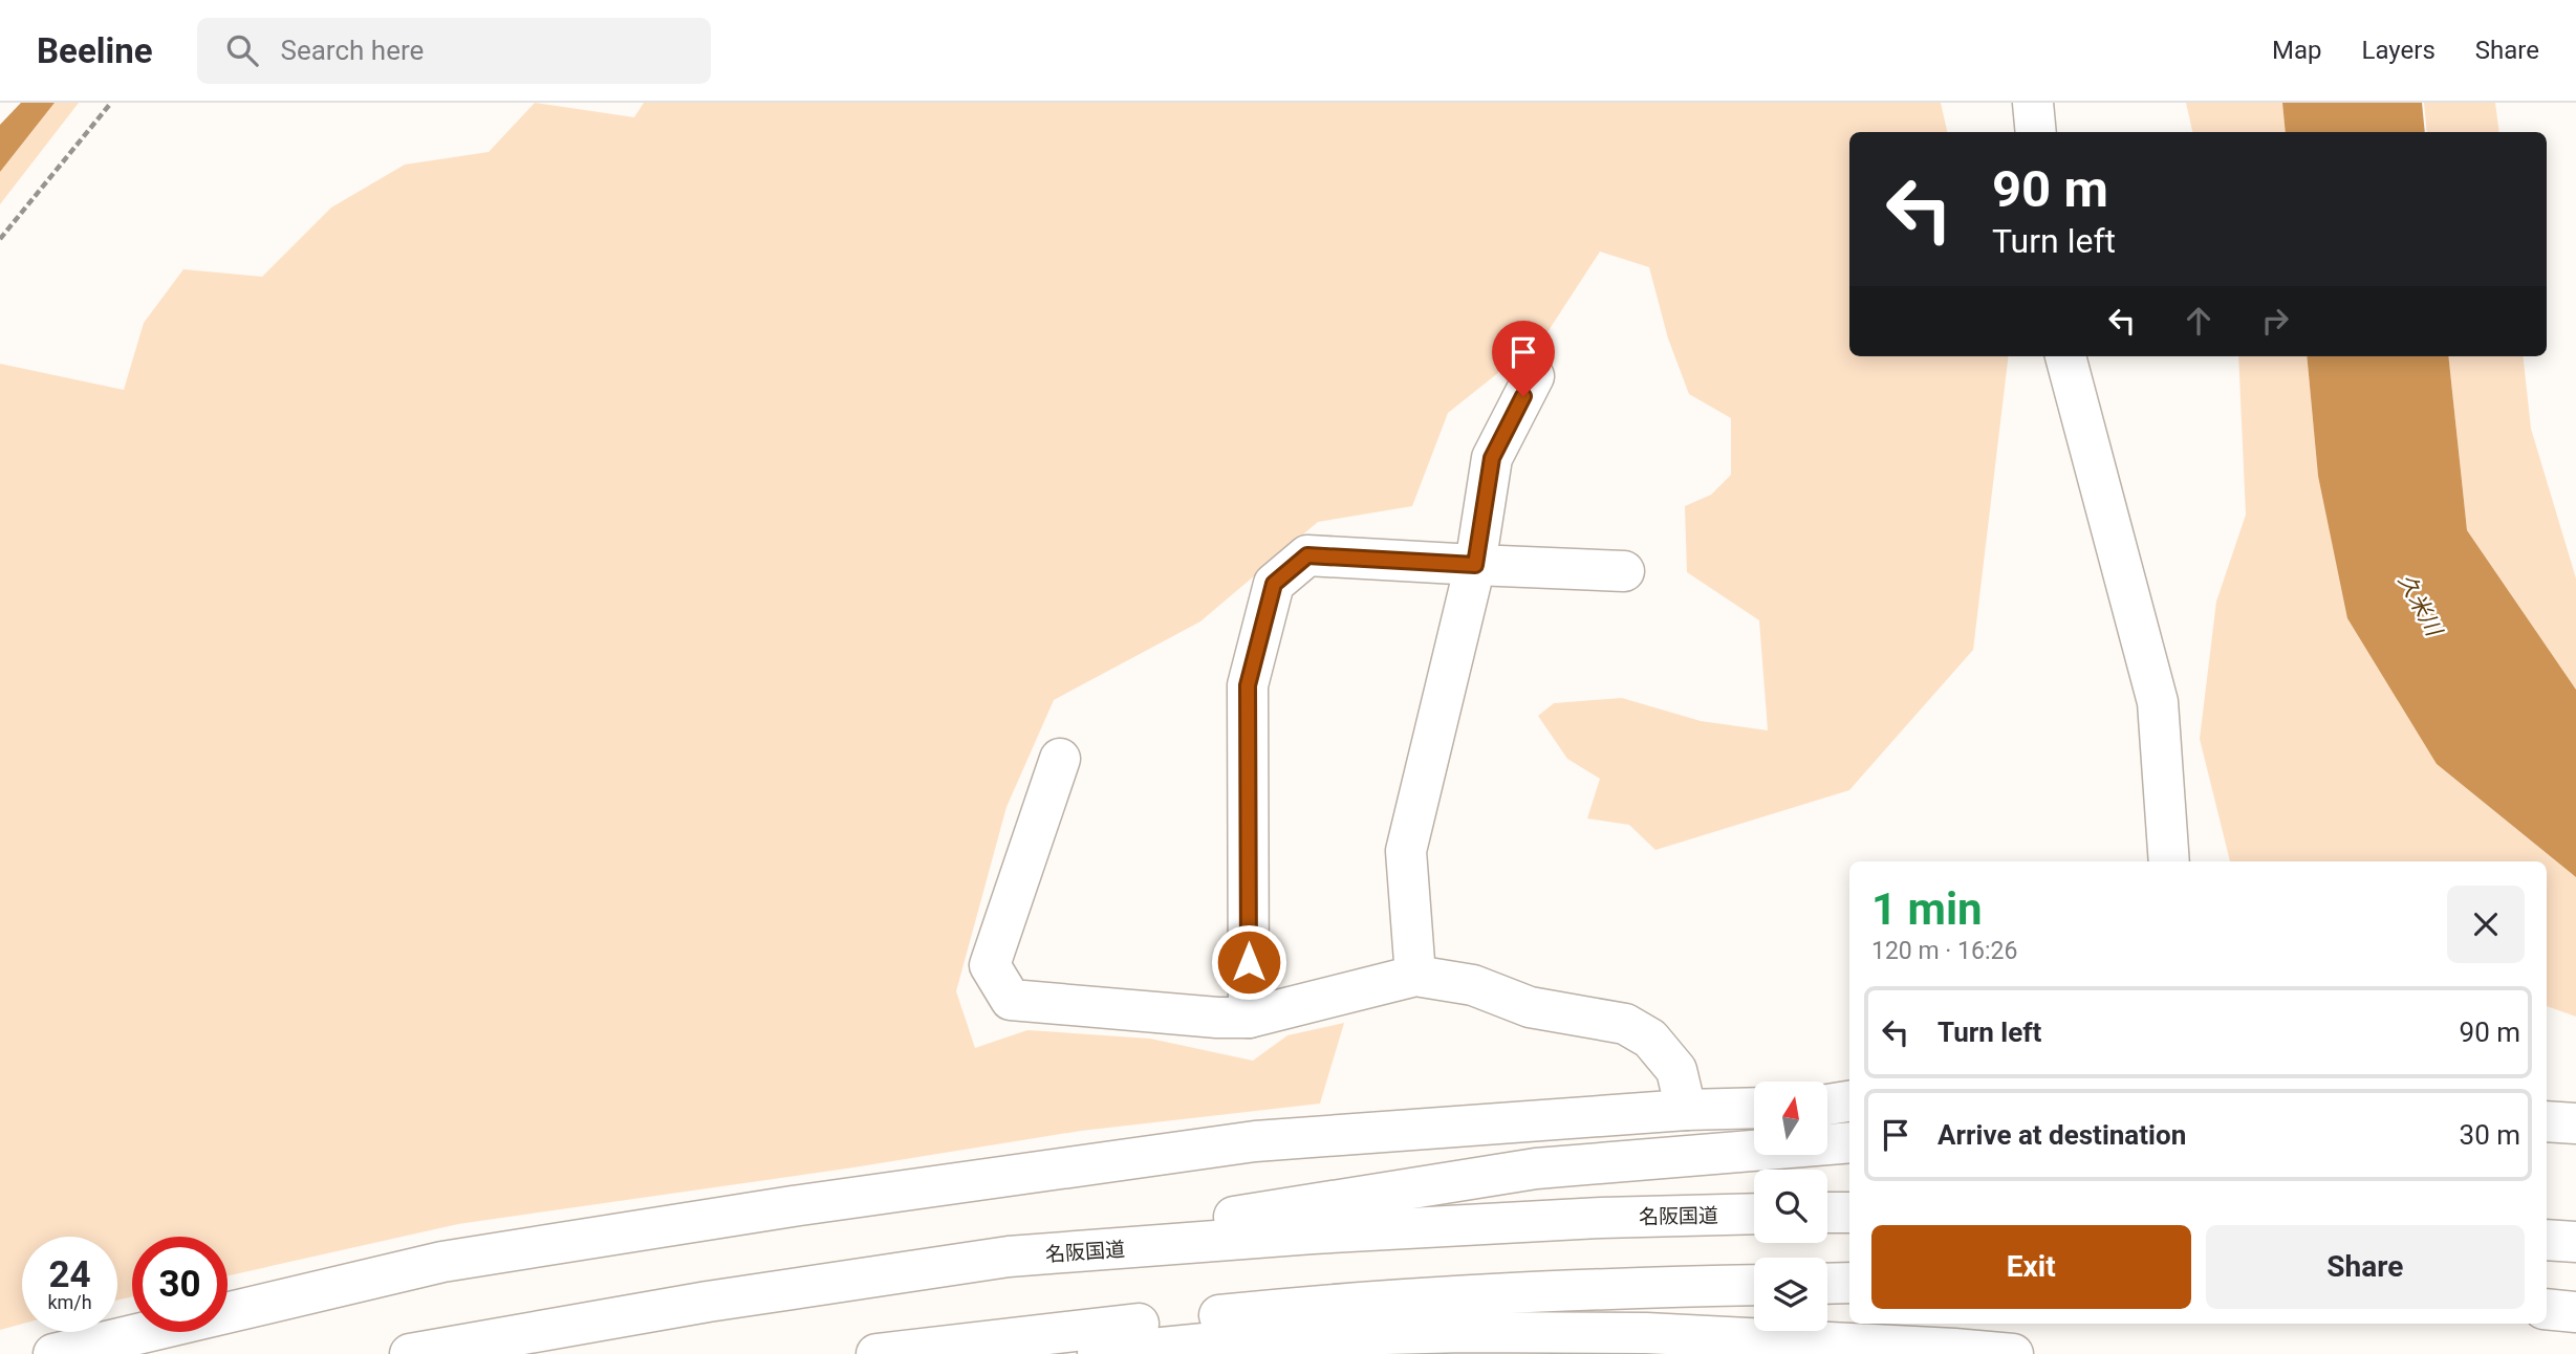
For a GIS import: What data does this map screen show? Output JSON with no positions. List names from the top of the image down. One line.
{"streets":{"main road":["名阪国道"]},"water":["久米川"],"north":"top","page":{"header":"Beeline","search":"Search here","nav":["Map","Layers","Share"],"turn":["90 m","Turn left"],"heading":["1 min","120 m · 16:26"],"list":[{"name":"Turn left","value":"90 m"},{"name":"Arrive at destination","value":"30 m"}],"buttons":["Exit","Share"],"speed":"24 km/h","limit":"30"}}
